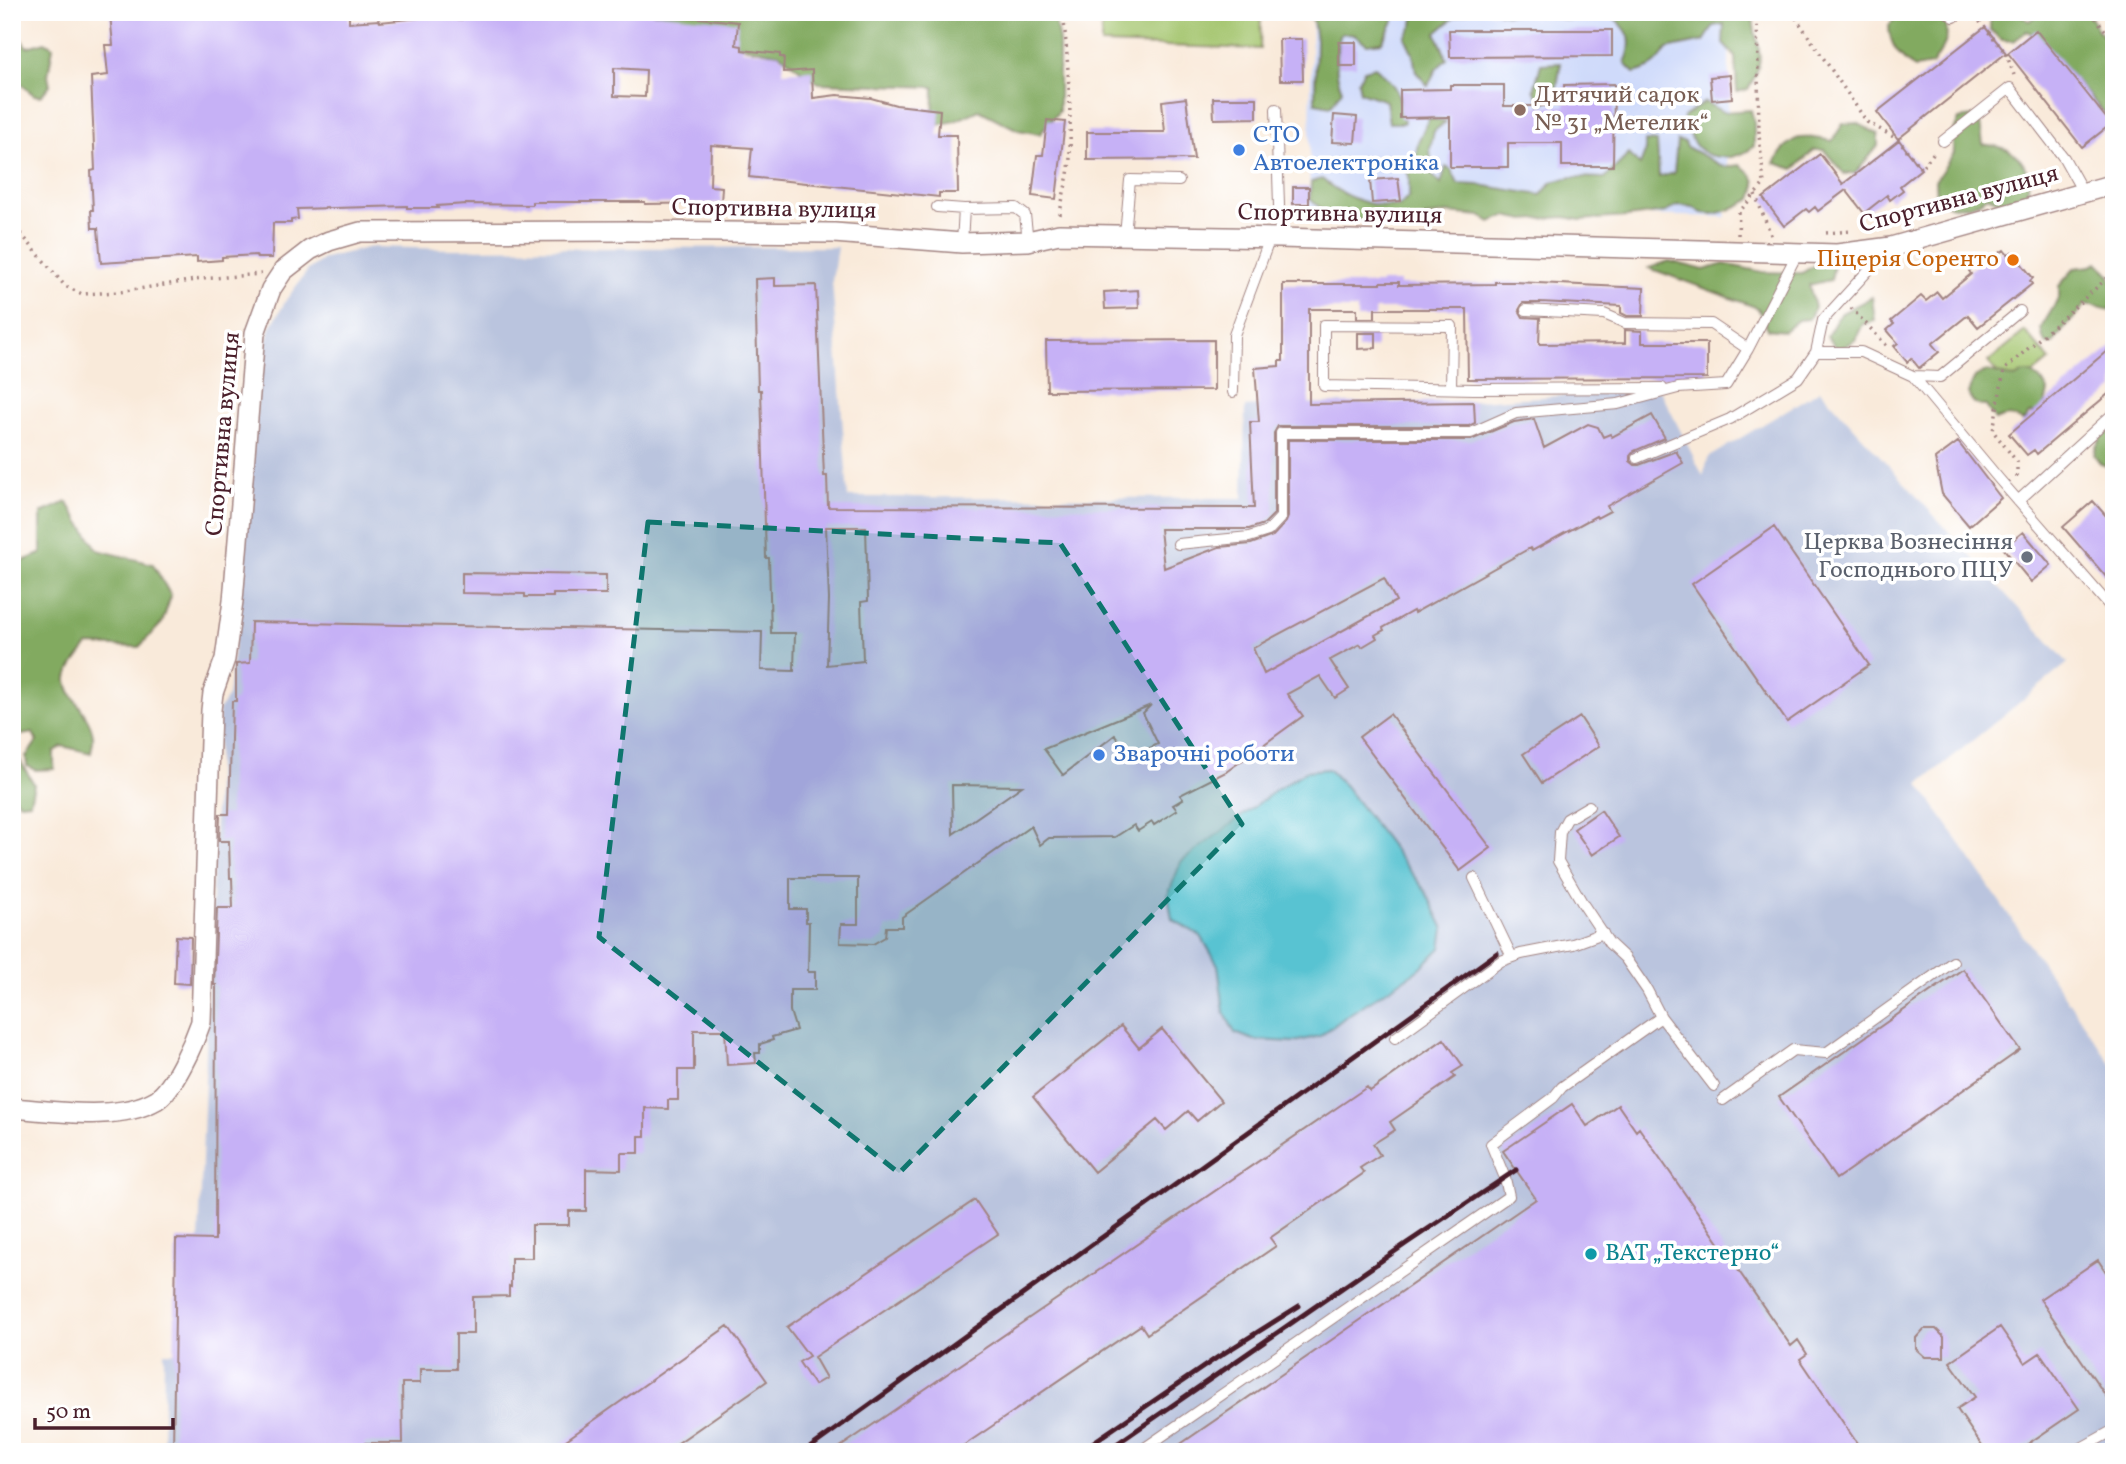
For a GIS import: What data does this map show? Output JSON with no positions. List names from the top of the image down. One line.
{"streets":{"street":["Спортивна вулиця"]},"places":["Дитячий садок № 31 „Метелик“","СТО Автоелектроніка","Піцерія Соренто","Церква Вознесіння Господнього ПЦУ","Зварочні роботи","ВАТ „Текстерно“"],"scale_bar":"50 m"}
